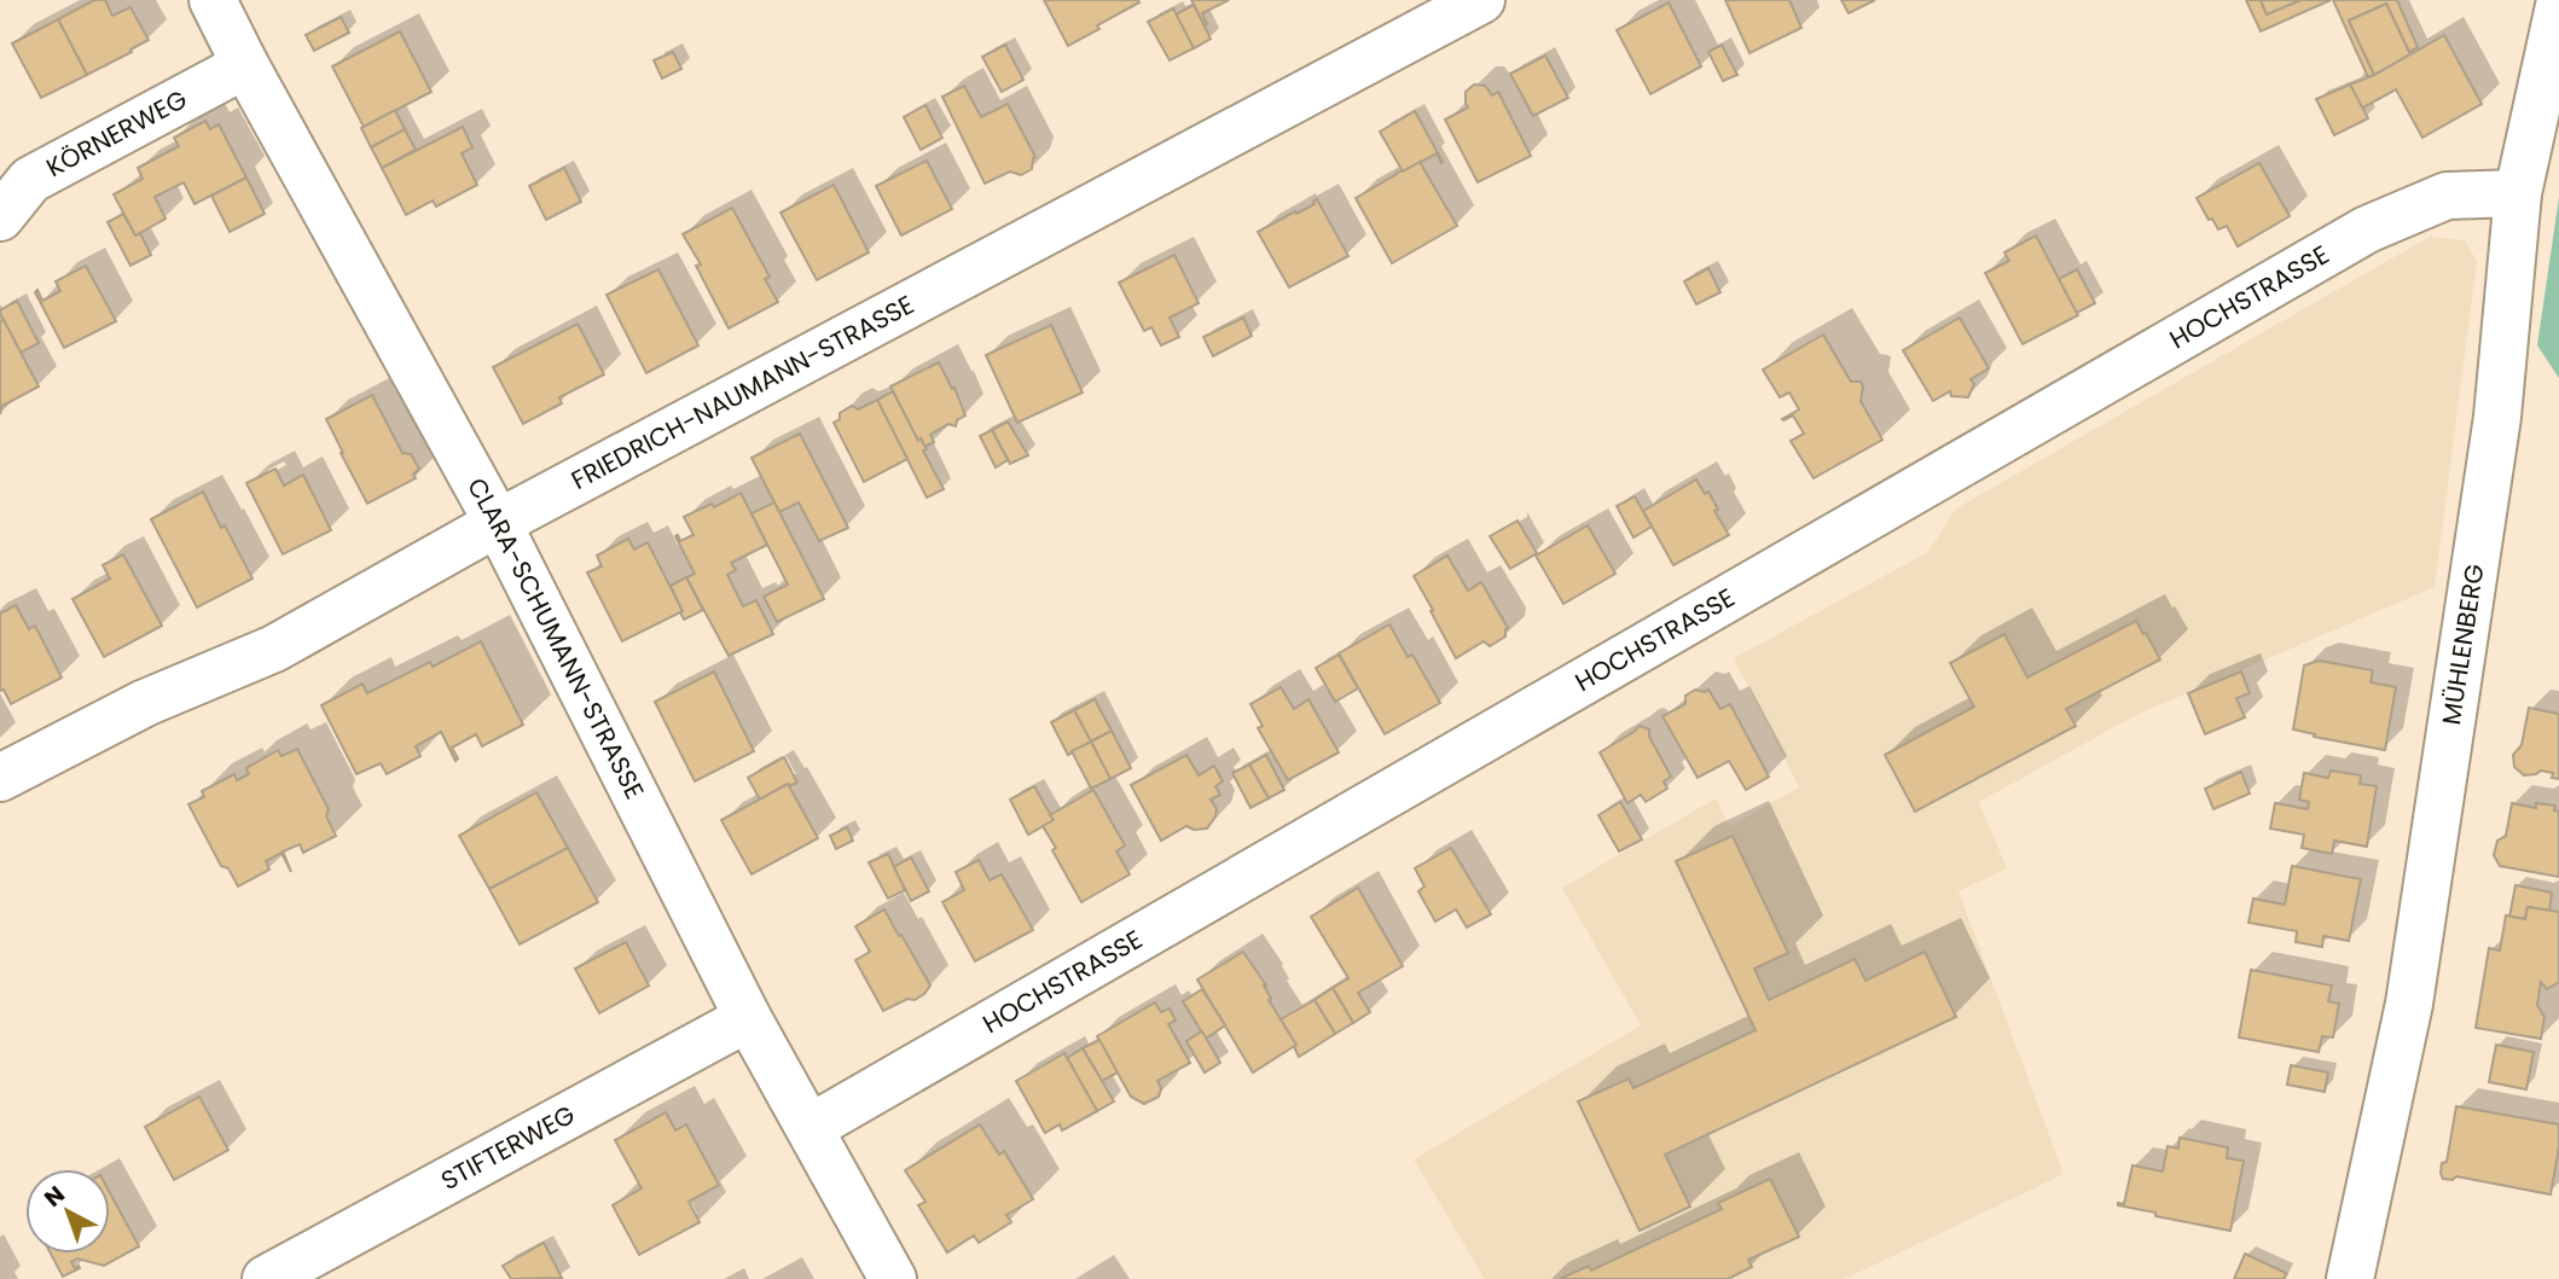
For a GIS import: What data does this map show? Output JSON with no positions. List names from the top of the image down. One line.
{"streets":{"street":["KÖRNERWEG","HOCHSTRASSE","FRIEDRICH-NAUMANN-STRASSE","CLARA-SCHUMANN-STRASSE","MÜHLENBERG","STIFTERWEG"]},"crossings":[["KÖRNERWEG","CLARA-SCHUMANN-STRASSE"],["HOCHSTRASSE","CLARA-SCHUMANN-STRASSE"],["HOCHSTRASSE","MÜHLENBERG"],["FRIEDRICH-NAUMANN-STRASSE","CLARA-SCHUMANN-STRASSE"],["CLARA-SCHUMANN-STRASSE","STIFTERWEG"]],"north":"top left"}
